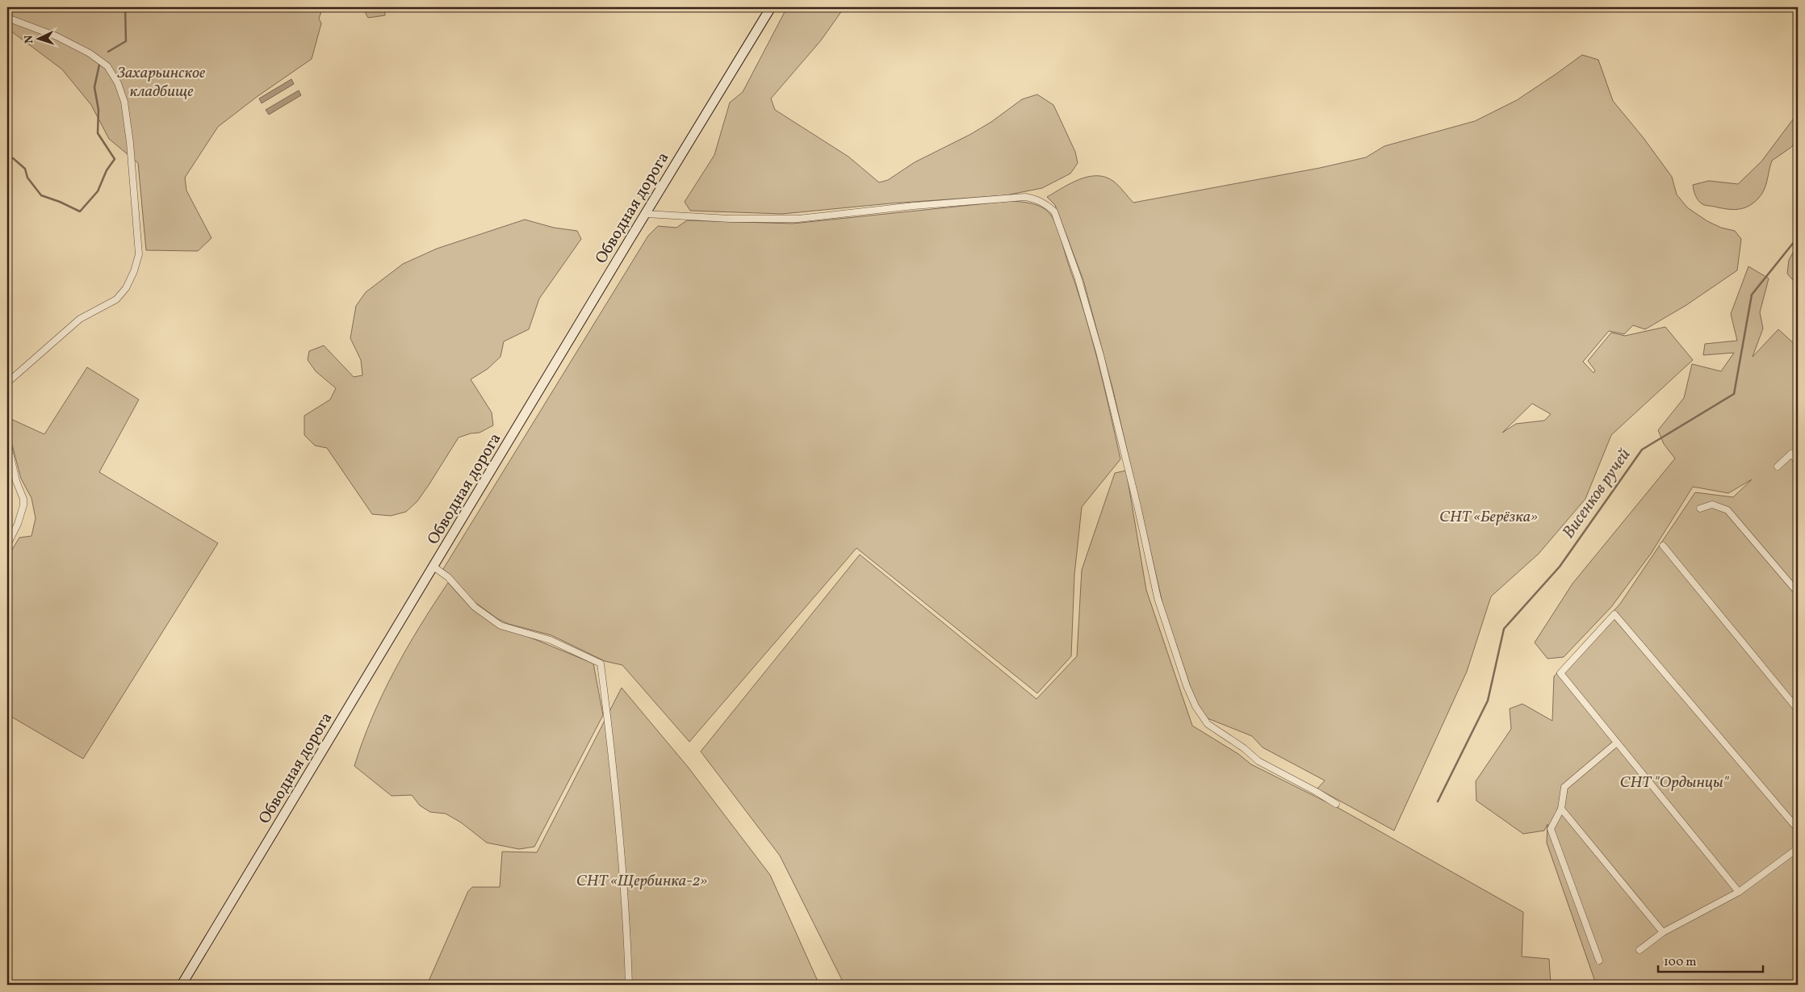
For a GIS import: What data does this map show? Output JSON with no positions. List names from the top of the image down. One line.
{"streets":{"main road":["Обводная дорога"]},"water":["Висенков ручей"],"parks":["Захарьинское кладбище","СНТ «Берёзка»","СНТ \"Ордынцы\"","СНТ «Щербинка-2»"],"scale_bar":"100 m","north":"left"}
